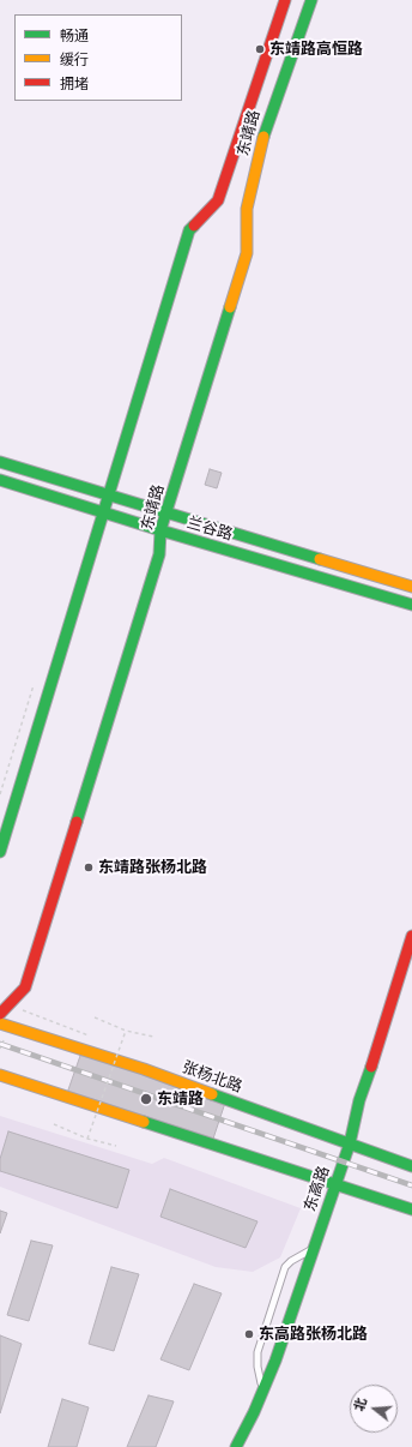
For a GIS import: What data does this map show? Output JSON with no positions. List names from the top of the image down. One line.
{"streets":{"main road":["东靖路","兰谷路","张杨北路","东高路"]},"crossings":[["东靖路","兰谷路"],["张杨北路","东高路"]],"places":["东靖路高恒路","东靖路张杨北路","东靖路","东高路张杨北路"],"legend":["畅通","缓行","拥堵"],"north":"left"}
